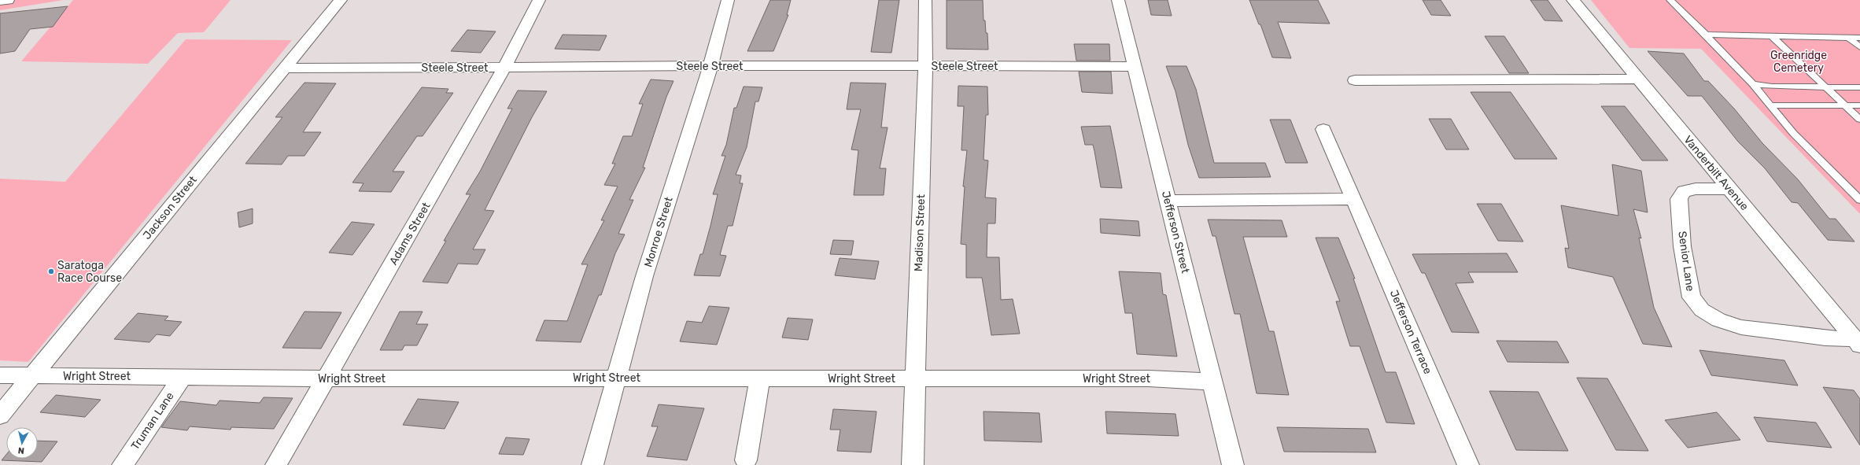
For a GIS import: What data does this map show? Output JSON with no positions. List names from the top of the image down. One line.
{"streets":{"street":["Steele Street","Vanderbilt Avenue","Jackson Street","Monroe Street","Jefferson Street","Madison Street","Adams Street","Senior Lane","Jefferson Terrace","Wright Street","Truman Lane"]},"crossings":[["Steele Street","Jackson Street"],["Steele Street","Monroe Street"],["Steele Street","Jefferson Street"],["Steele Street","Madison Street"],["Steele Street","Adams Street"],["Vanderbilt Avenue","Senior Lane"],["Jackson Street","Wright Street"],["Monroe Street","Wright Street"],["Jefferson Street","Wright Street"],["Madison Street","Wright Street"],["Adams Street","Wright Street"],["Wright Street","Truman Lane"]],"parks":["Greenridge Cemetery"],"places":["Saratoga Race Course"],"north":"bottom"}
